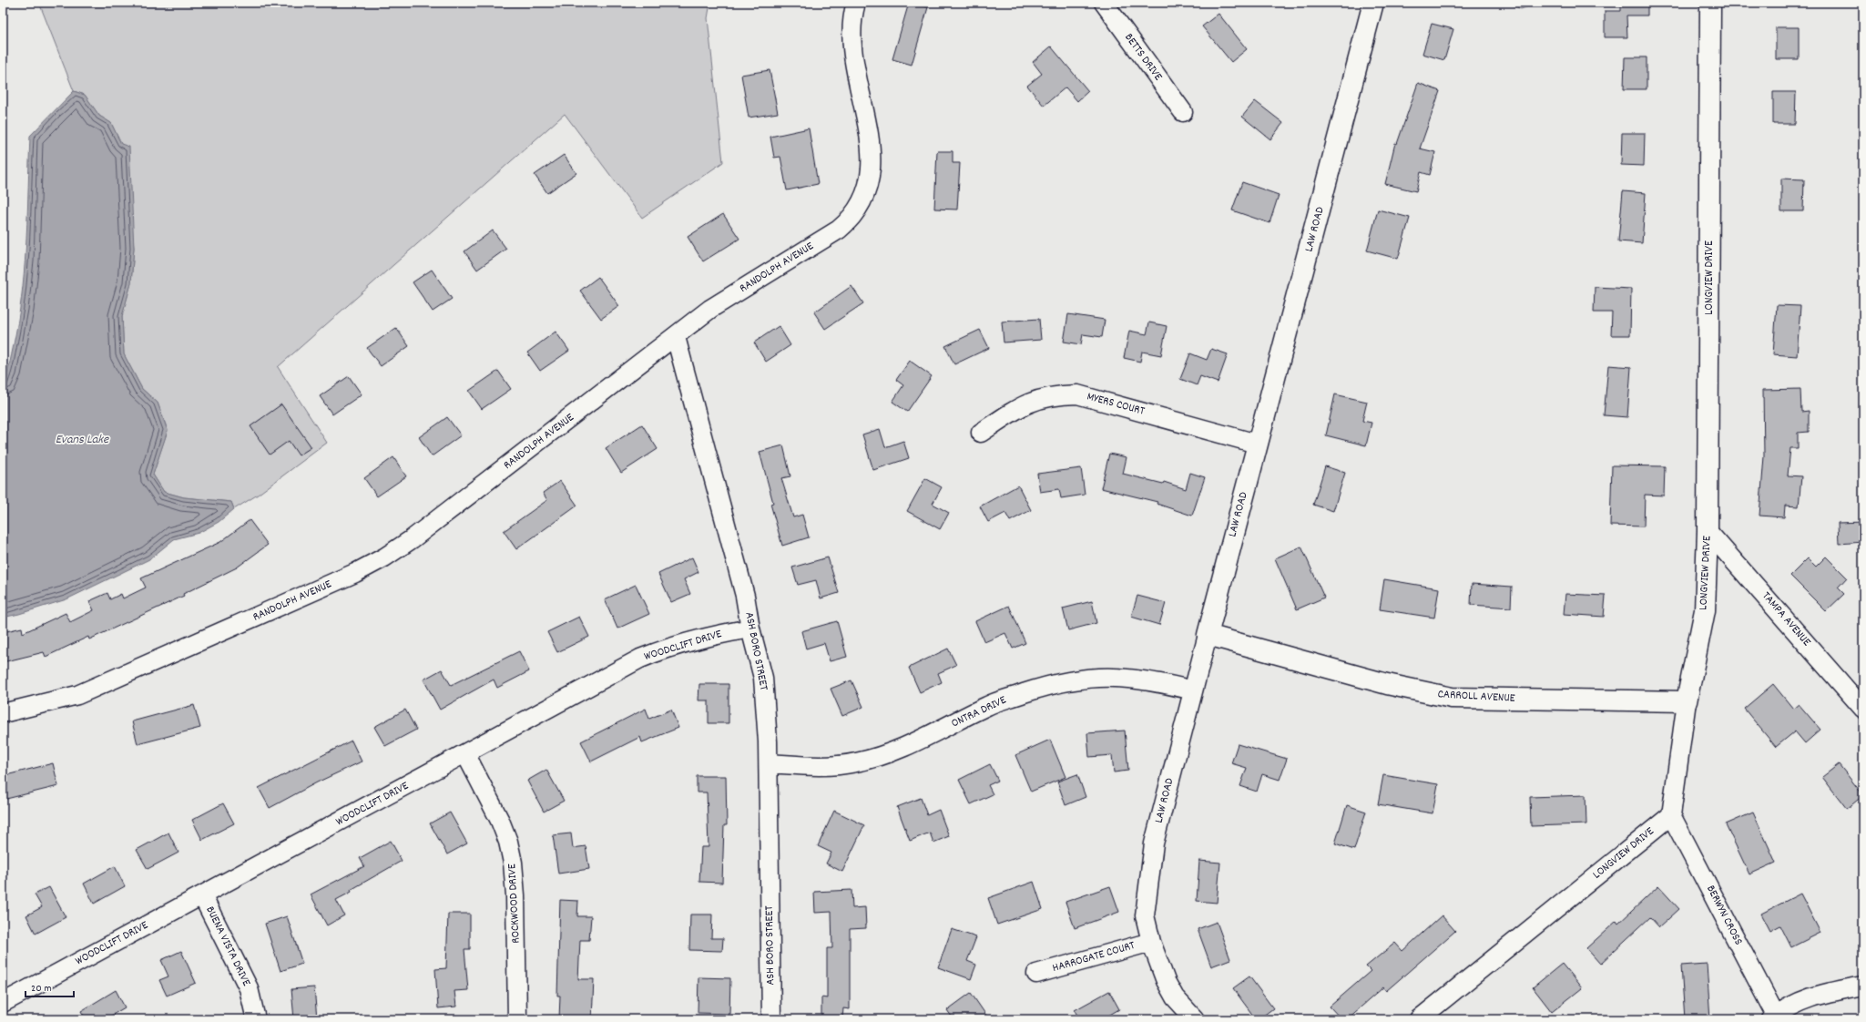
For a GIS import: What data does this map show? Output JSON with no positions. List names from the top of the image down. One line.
{"streets":{"street":["BETTS DRIVE","LAW ROAD","RANDOLPH AVENUE","LONGVIEW DRIVE","MYERS COURT","TAMPA AVENUE","WOODCLIFT DRIVE","ASH BORO STREET","CARROLL AVENUE","ONTRA DRIVE","ROCKWOOD DRIVE","BERWYN CROSS","BUENA VISTA DRIVE","HARROGATE COURT"]},"crossings":[["LAW ROAD","MYERS COURT"],["LAW ROAD","CARROLL AVENUE"],["LAW ROAD","ONTRA DRIVE"],["LAW ROAD","HARROGATE COURT"],["RANDOLPH AVENUE","ASH BORO STREET"],["LONGVIEW DRIVE","TAMPA AVENUE"],["LONGVIEW DRIVE","CARROLL AVENUE"],["LONGVIEW DRIVE","BERWYN CROSS"],["WOODCLIFT DRIVE","ASH BORO STREET"],["WOODCLIFT DRIVE","ROCKWOOD DRIVE"],["WOODCLIFT DRIVE","BUENA VISTA DRIVE"],["ASH BORO STREET","ONTRA DRIVE"]],"water":["Evans Lake"],"scale_bar":"20 m"}
